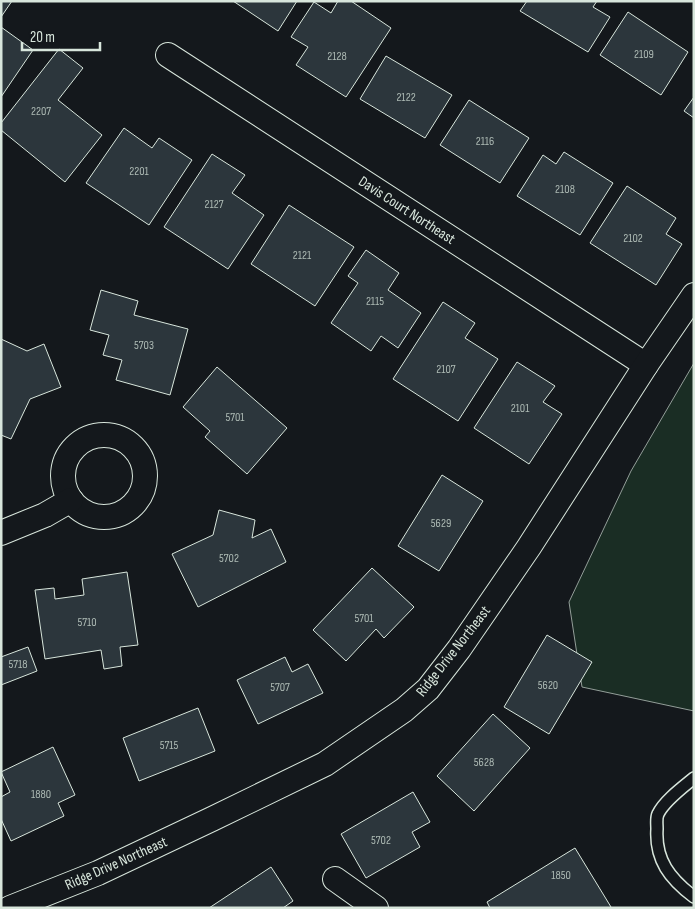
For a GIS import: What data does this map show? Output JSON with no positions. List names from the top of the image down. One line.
{"streets":{"street":["Davis Court Northeast","Ridge Drive Northeast"]},"crossings":[["Davis Court Northeast","Ridge Drive Northeast"]],"house_numbers":["2109","2128","2122","2207","2116","2201","2108","2127","2102","2121","2115","5703","2107","2101","5701","5629","5702","5701","5710","5718","5620","5707","5715","5628","1880","5702","1850"],"scale_bar":"20 m"}
